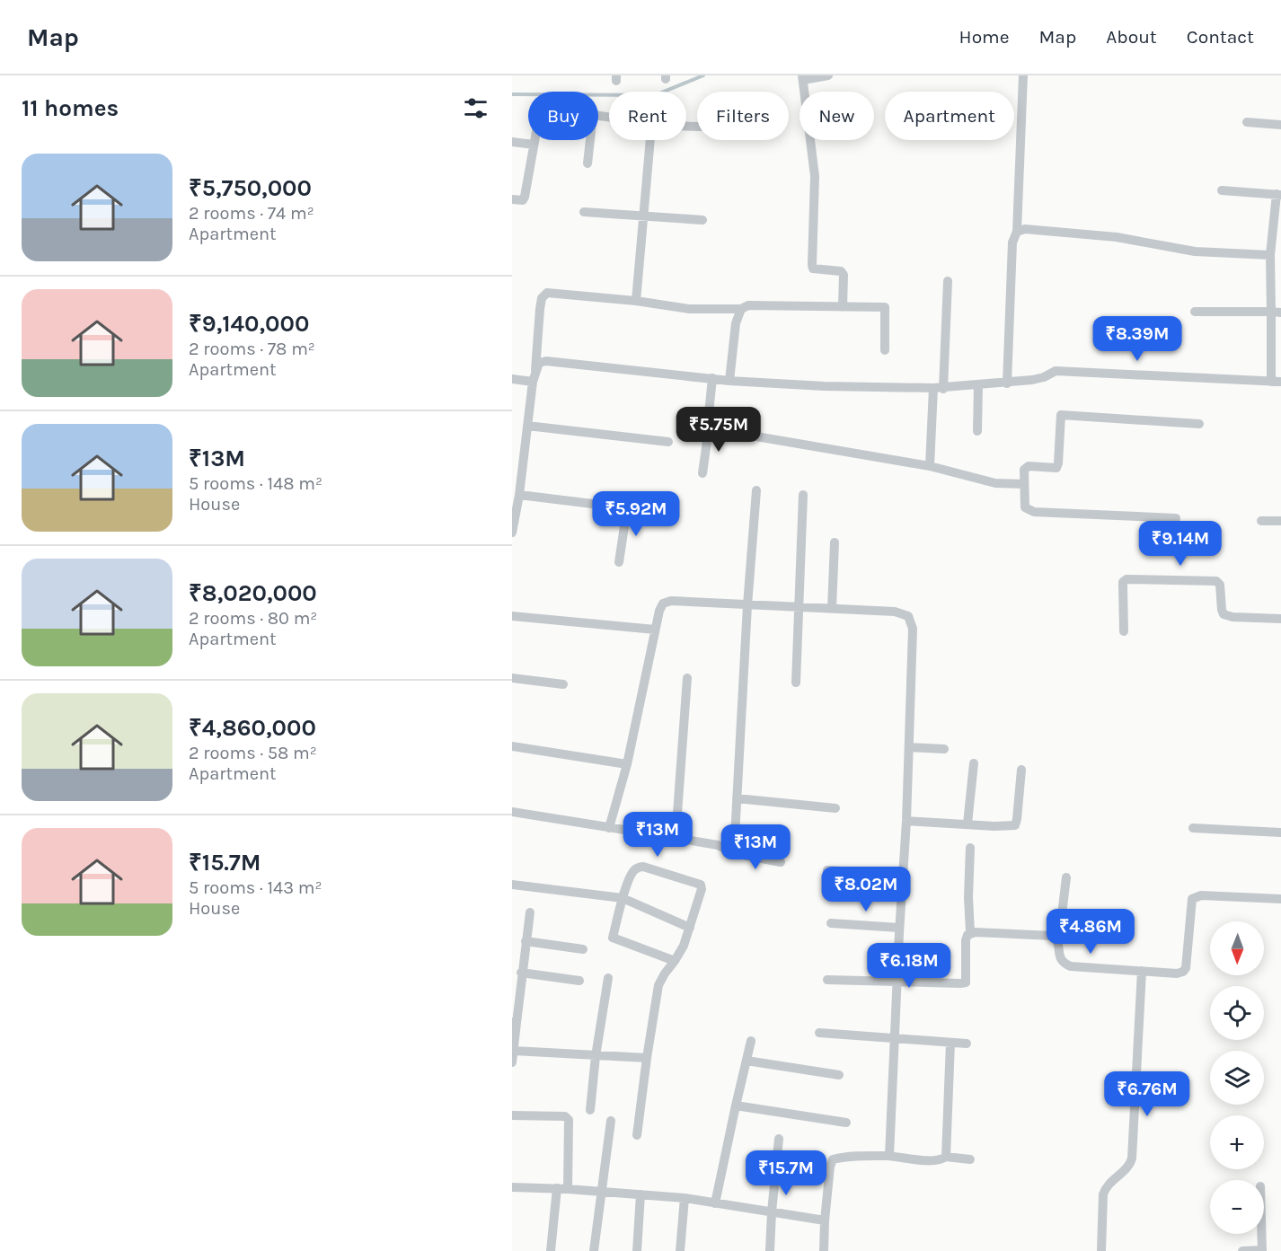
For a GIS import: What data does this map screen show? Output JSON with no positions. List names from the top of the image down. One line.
{"north":"bottom","page":{"header":"Map","nav":["Home","Map","About","Contact"],"heading":"11 homes","chip":["Buy","Rent","Filters","New","Apartment"],"list":[{"name":"₹5,750,000","note":"2 rooms · 74 m² · Apartment"},{"name":"₹9,140,000","note":"2 rooms · 78 m² · Apartment"},{"name":"₹13M","note":"5 rooms · 148 m² · House"},{"name":"₹8,020,000","note":"2 rooms · 80 m² · Apartment"},{"name":"₹4,860,000","note":"2 rooms · 58 m² · Apartment"},{"name":"₹15.7M","note":"5 rooms · 143 m² · House"}],"price":["₹8.39M","₹5.75M","₹5.92M","₹9.14M","₹13M","₹13M","₹8.02M","₹4.86M","₹6.18M","₹6.76M","₹15.7M"],"map_buttons":["+","−"]}}
